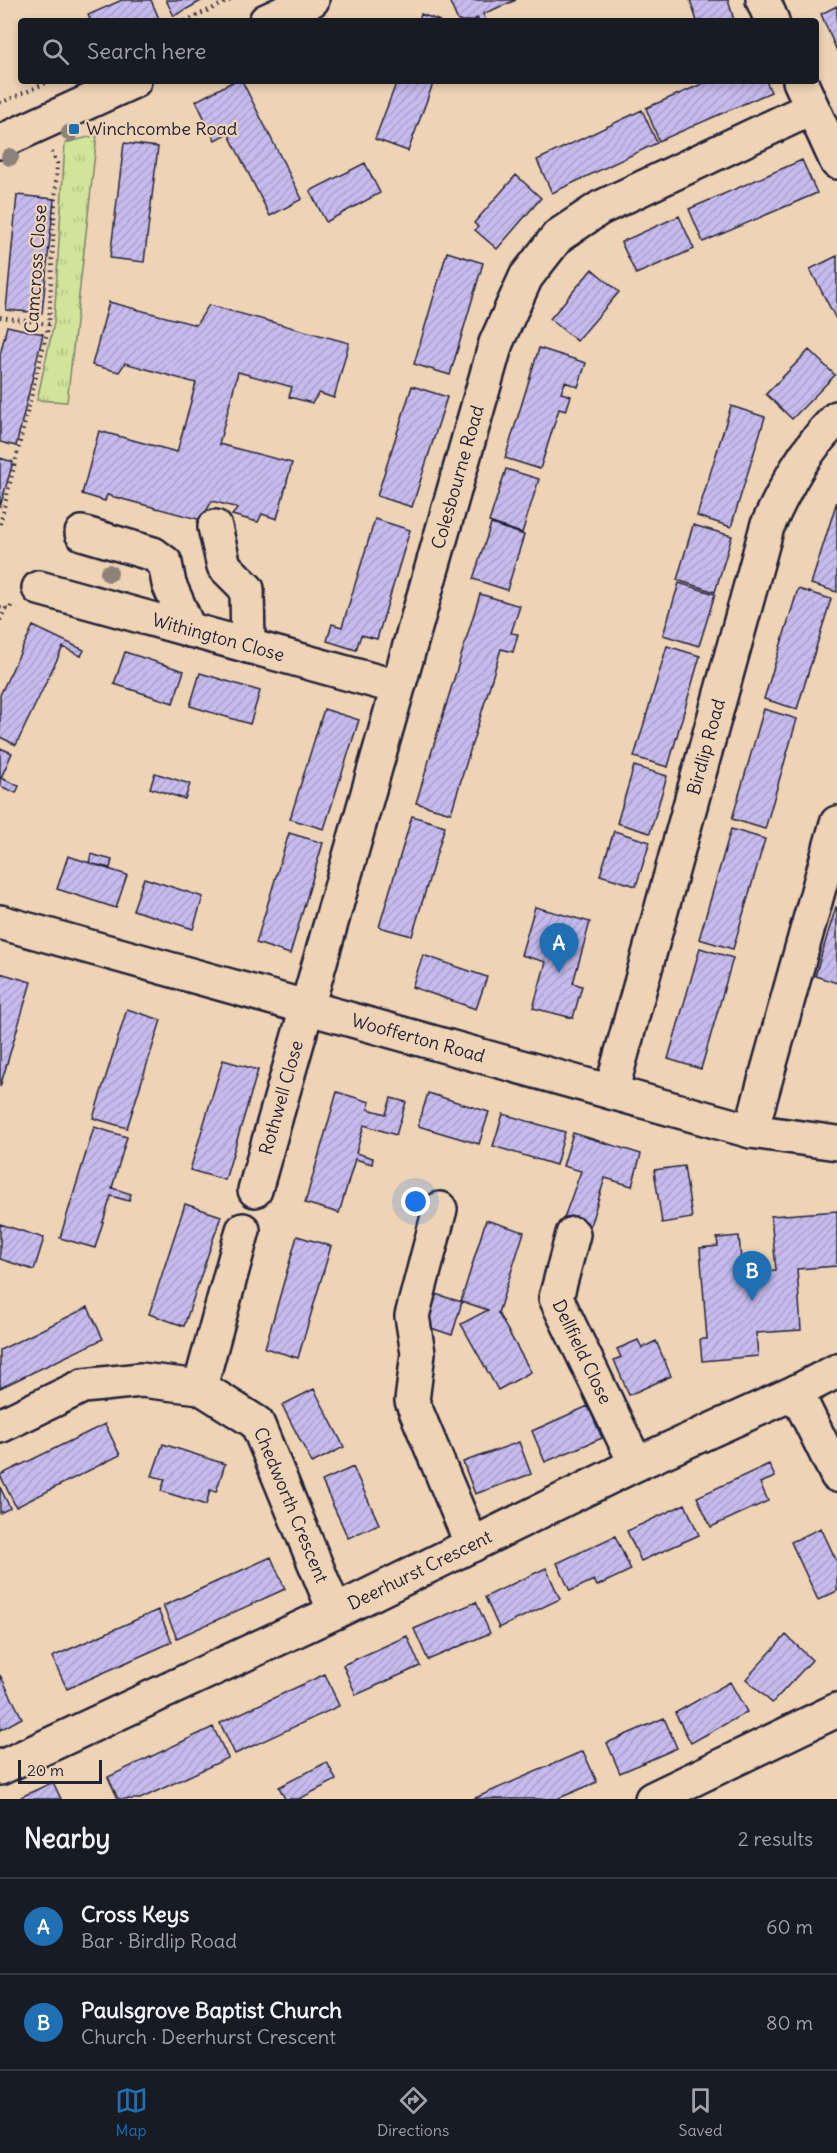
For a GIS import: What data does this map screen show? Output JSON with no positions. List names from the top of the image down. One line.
{"streets":{"street":["Colesbourne Road","Withington Close","Birdlip Road","Woofferton Road","Rothwell Close","Dellfield Close","Chedworth Crescent","Deerhurst Crescent"],"path":["Camcross Close"]},"crossings":[["Colesbourne Road","Withington Close"],["Colesbourne Road","Woofferton Road"],["Colesbourne Road","Rothwell Close"],["Birdlip Road","Woofferton Road"],["Woofferton Road","Rothwell Close"],["Dellfield Close","Deerhurst Crescent"],["Chedworth Crescent","Deerhurst Crescent"]],"places":{"transit":["Winchcombe Road"]},"scale_bar":"20 m","page":{"search":"Search here","pins":["A","B"],"scale":"20 m","heading":["Nearby","2 results"],"list":[{"mark":"A","name":"Cross Keys","note":"Bar · Birdlip Road","value":"60 m"},{"mark":"B","name":"Paulsgrove Baptist Church","note":"Church · Deerhurst Crescent","value":"80 m"}],"nav":["Map","Directions","Saved"]}}
